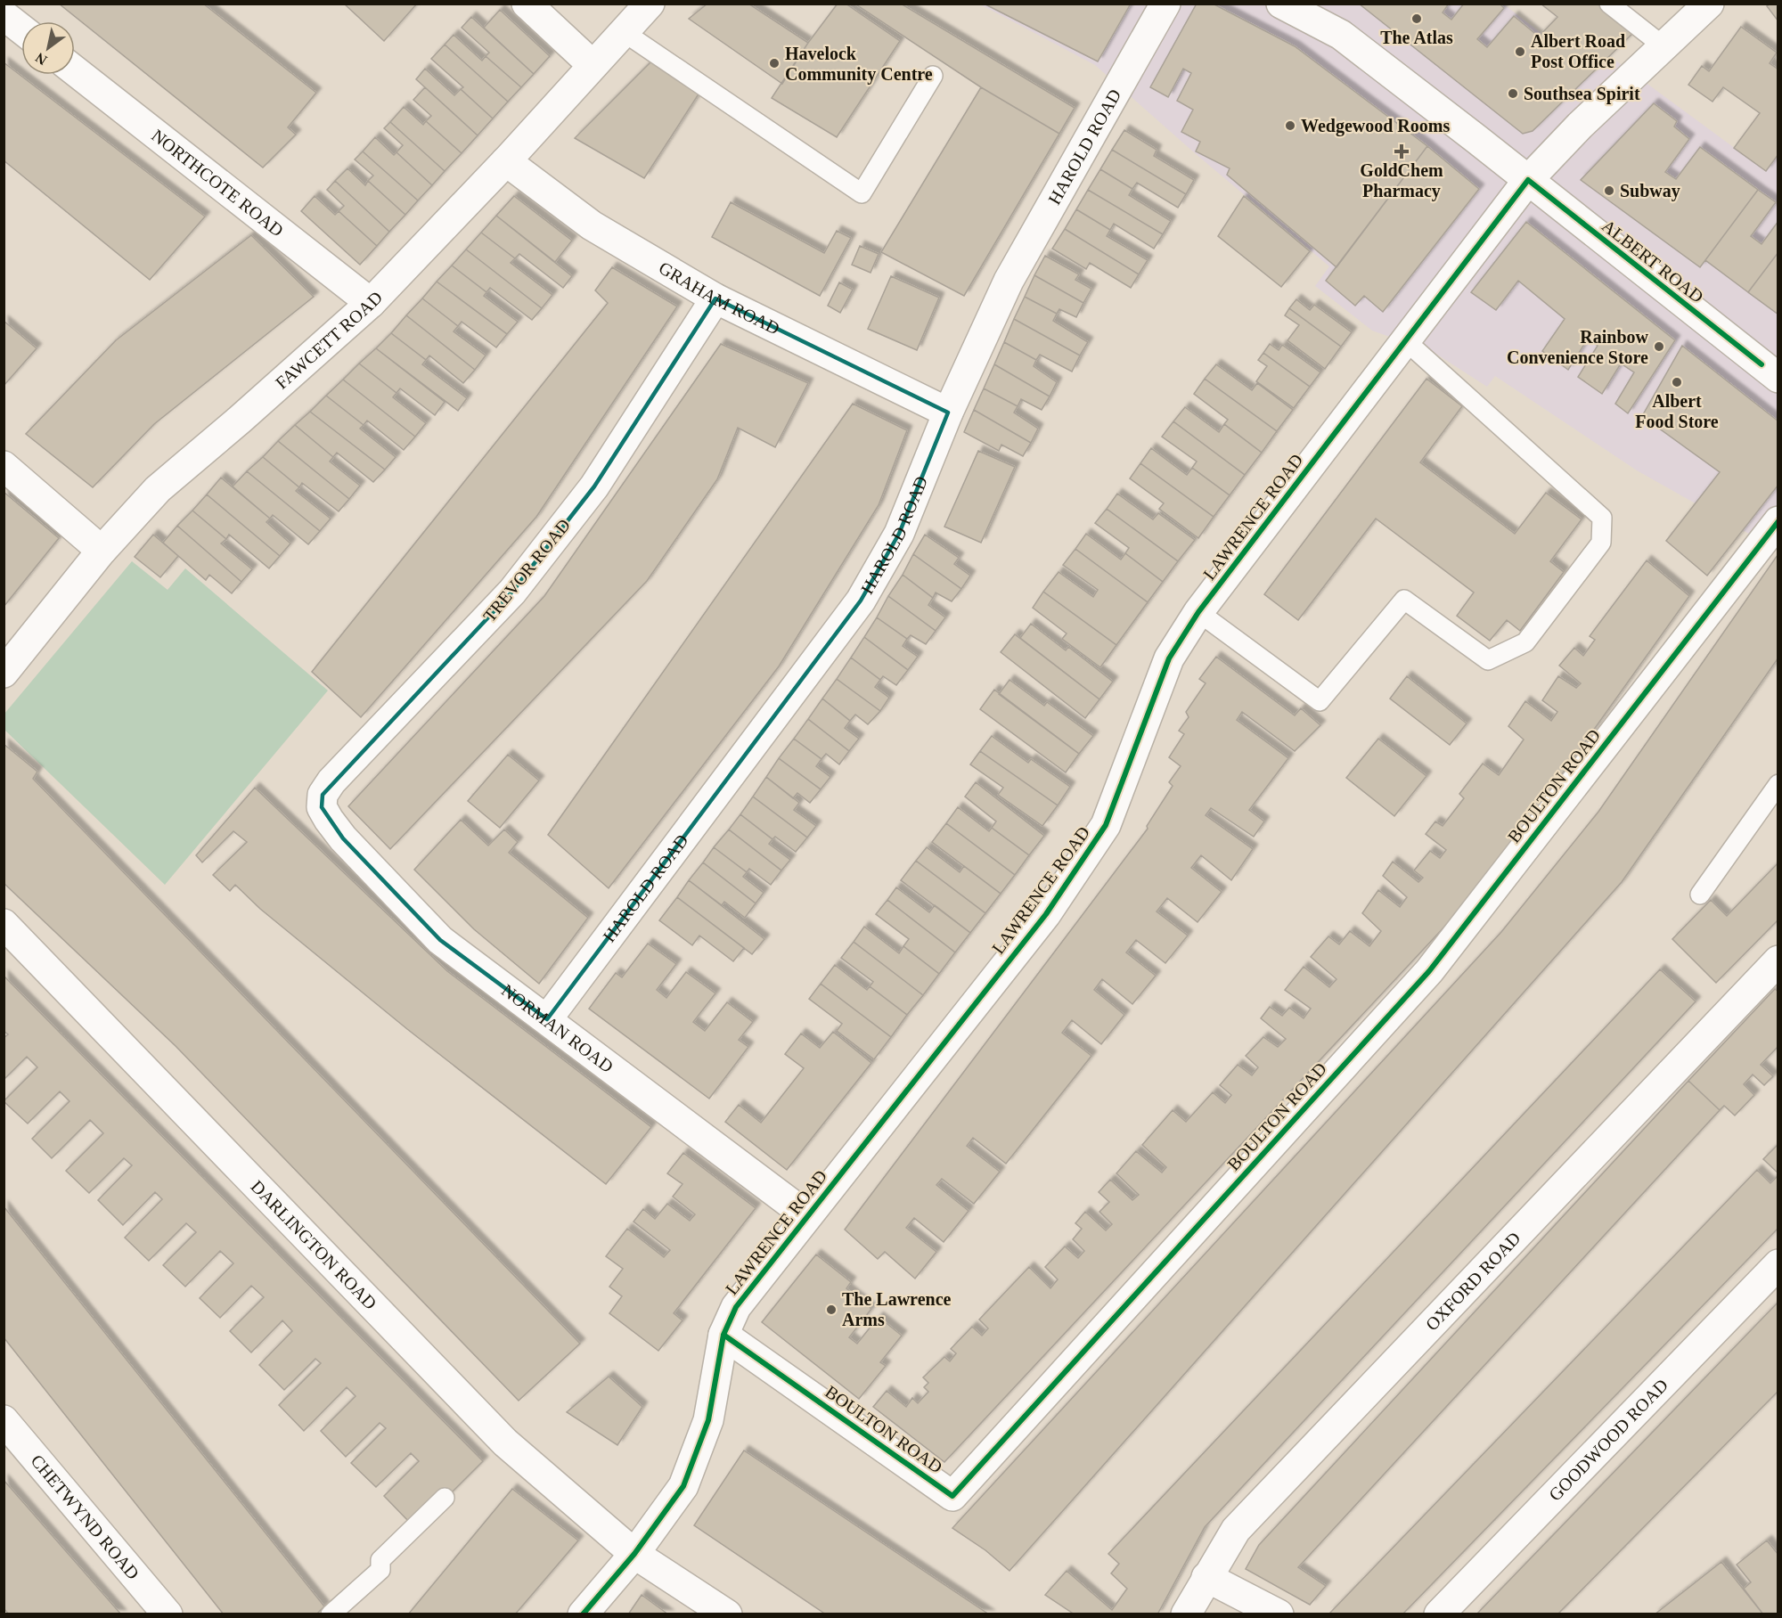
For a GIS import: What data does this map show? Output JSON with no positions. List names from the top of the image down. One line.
{"streets":{"street":["HAROLD ROAD","NORTHCOTE ROAD","ALBERT ROAD","GRAHAM ROAD","FAWCETT ROAD","LAWRENCE ROAD","TREVOR ROAD","BOULTON ROAD","NORMAN ROAD","DARLINGTON ROAD","OXFORD ROAD","GOODWOOD ROAD","CHETWYND ROAD"]},"crossings":[["HAROLD ROAD","GRAHAM ROAD"],["HAROLD ROAD","NORMAN ROAD"],["NORTHCOTE ROAD","FAWCETT ROAD"],["ALBERT ROAD","LAWRENCE ROAD"],["GRAHAM ROAD","FAWCETT ROAD"],["GRAHAM ROAD","TREVOR ROAD"],["LAWRENCE ROAD","BOULTON ROAD"],["LAWRENCE ROAD","NORMAN ROAD"],["LAWRENCE ROAD","DARLINGTON ROAD"],["TREVOR ROAD","NORMAN ROAD"]],"places":{"other":["The Atlas","Albert Road Post Office","Havelock Community Centre","Southsea Spirit","Wedgewood Rooms","Subway","Rainbow Convenience Store","Albert Food Store","The Lawrence Arms"],"health":["GoldChem Pharmacy"]},"north":"bottom left"}
